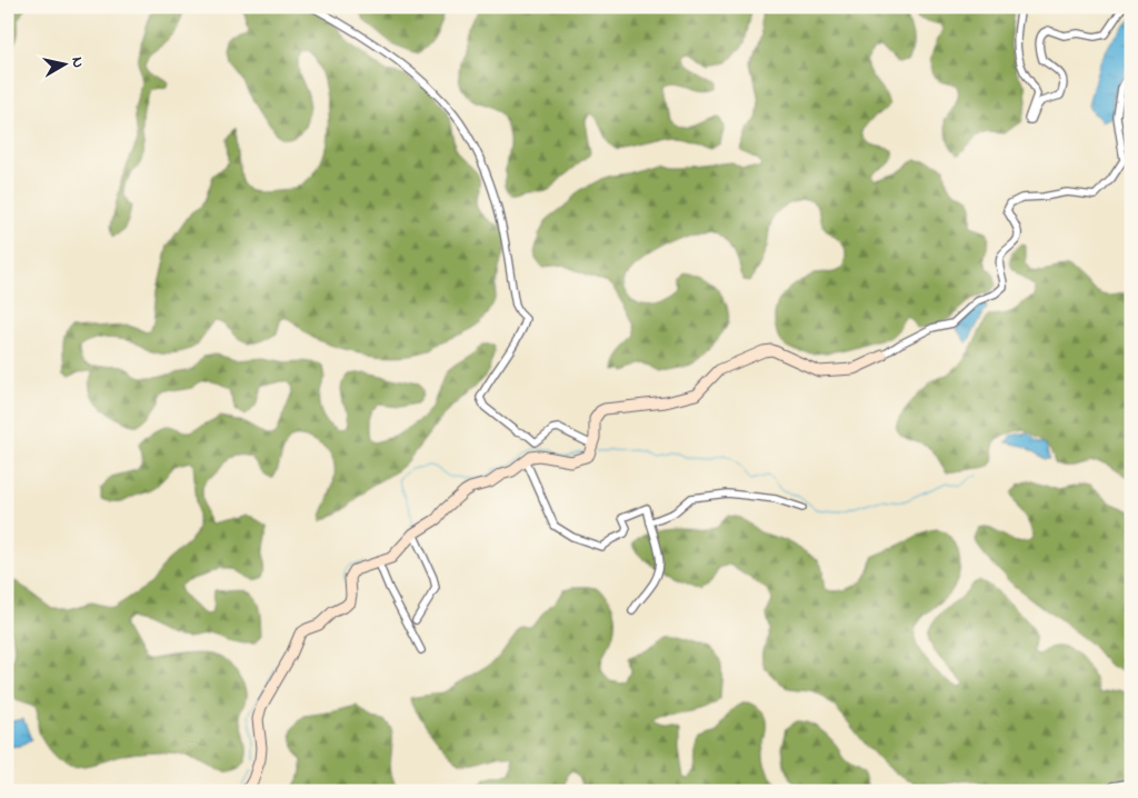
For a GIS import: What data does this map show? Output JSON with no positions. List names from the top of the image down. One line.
{"north":"right"}
